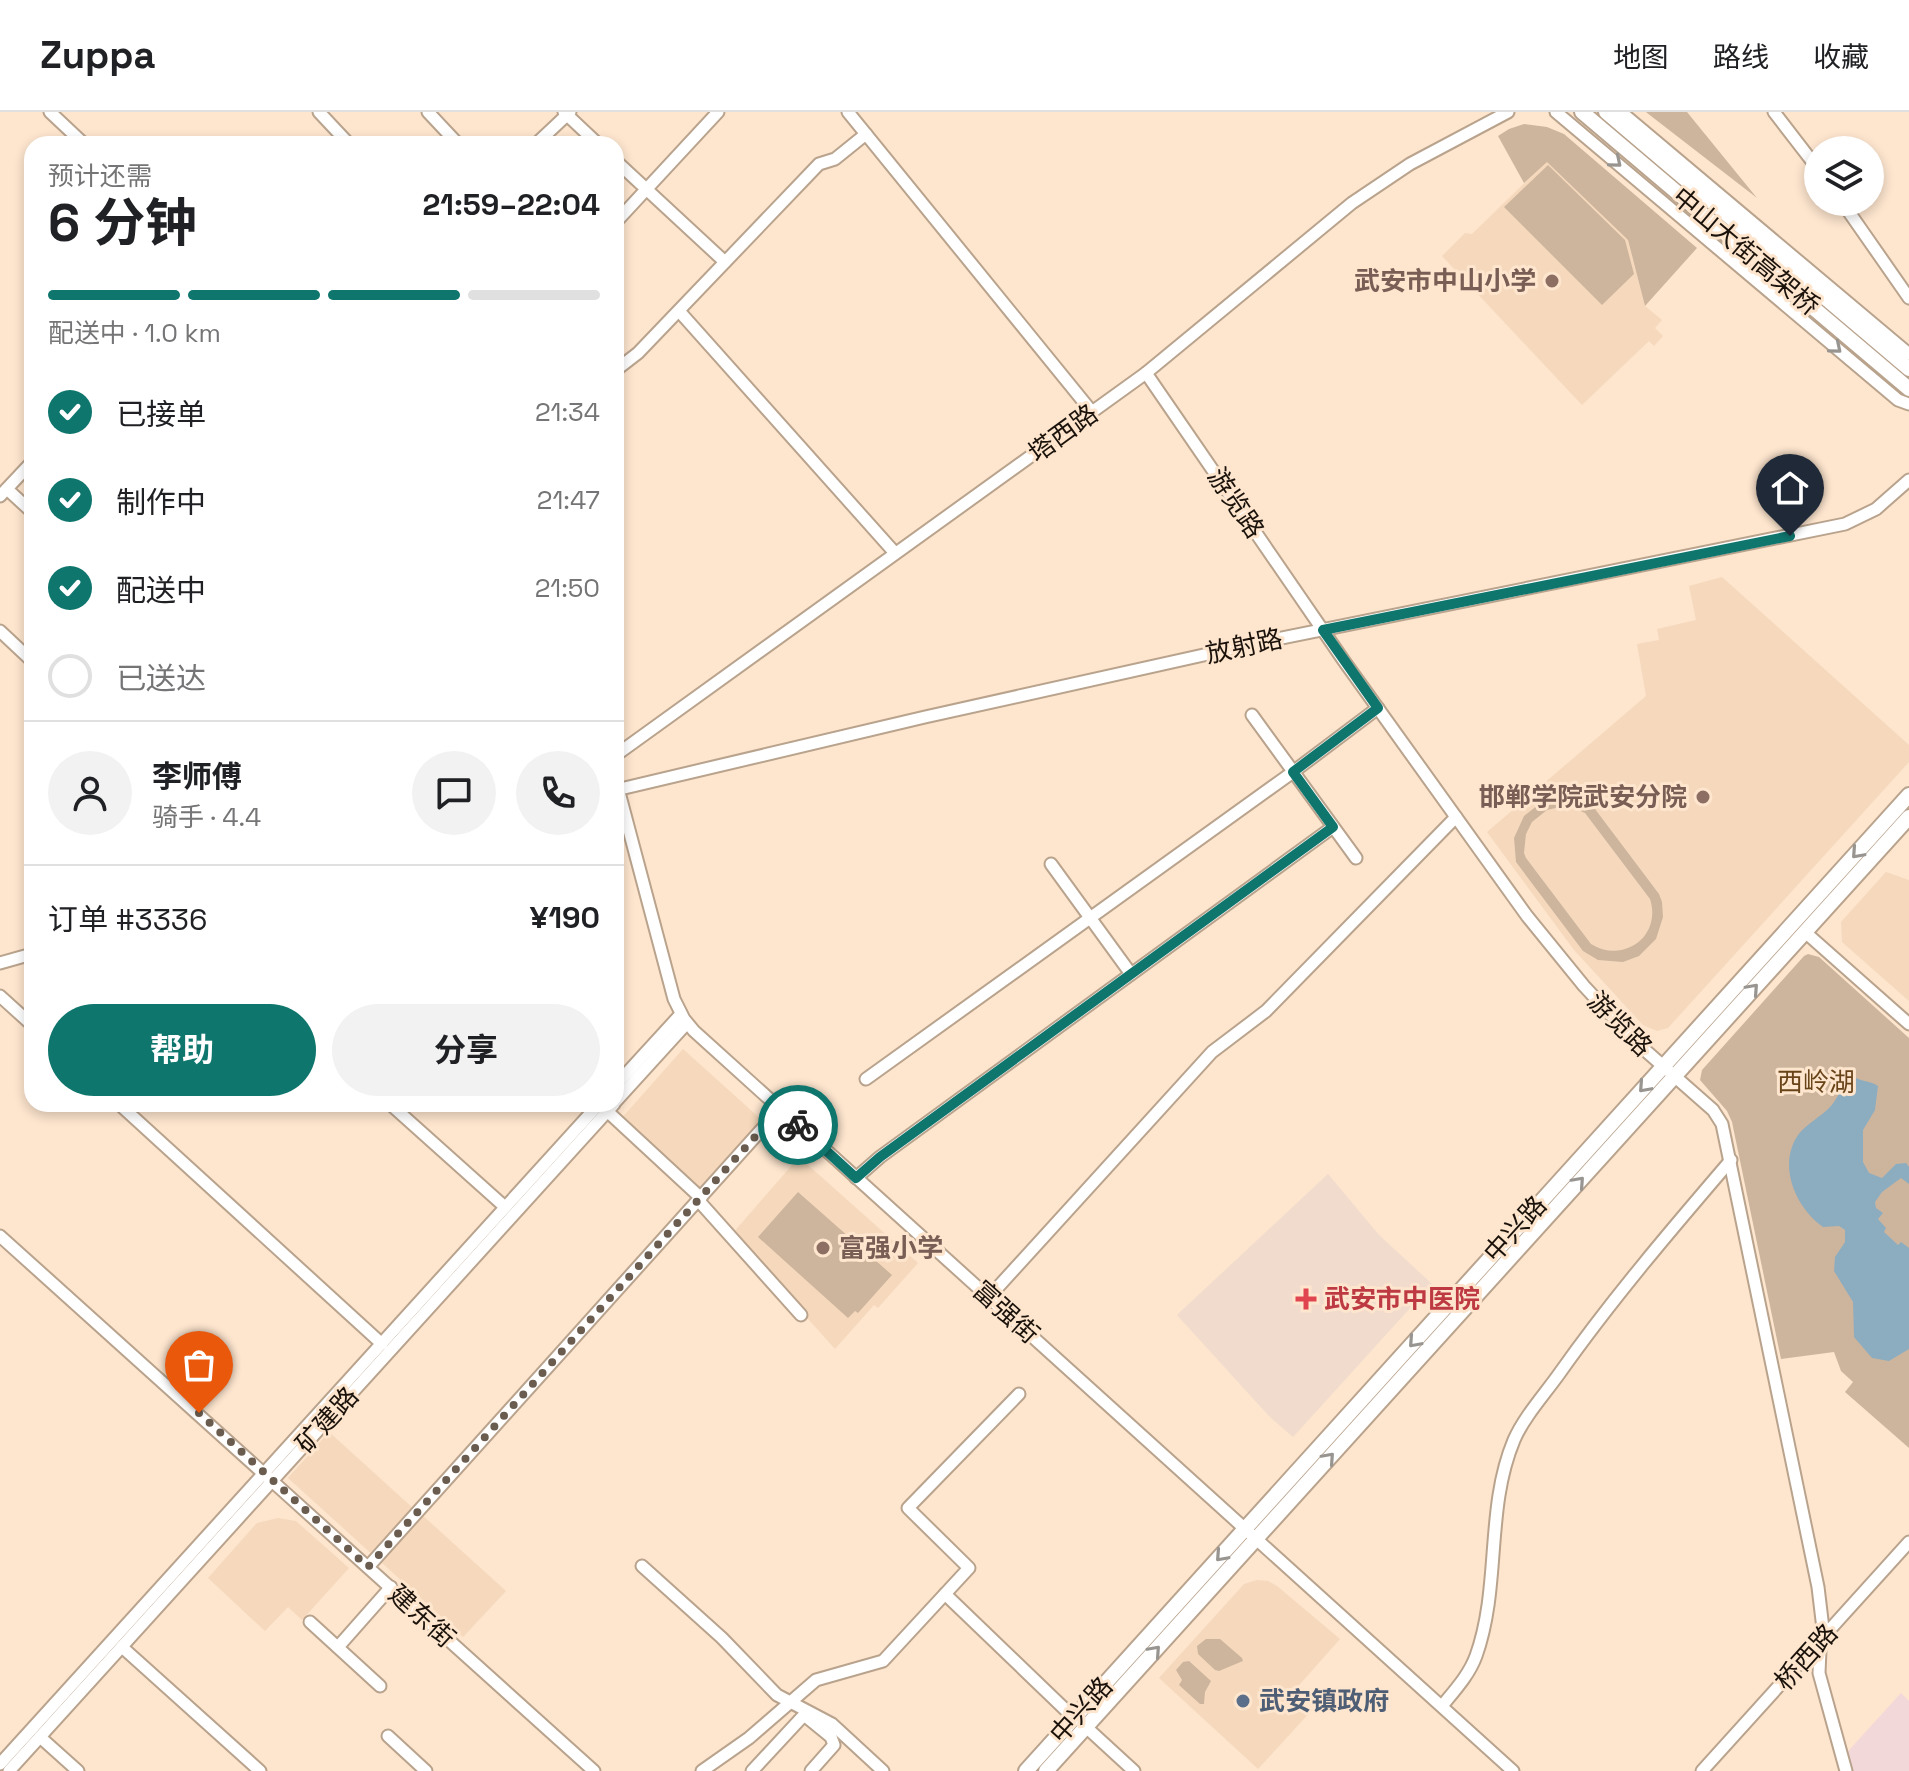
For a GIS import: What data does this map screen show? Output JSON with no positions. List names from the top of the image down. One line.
{"streets":{"main road":["中山大街高架桥","中兴路"],"street":["塔西路","游览路","放射路","富强街","矿建路","建东街","桥西路"]},"crossings":[["塔西路","游览路"],["游览路","放射路"],["游览路","中兴路"],["游览路","桥西路"],["中兴路","富强街"],["富强街","矿建路"],["矿建路","建东街"]],"parks":["西岭湖"],"places":{"other":["武安市中山小学","邯郸学院武安分院","富强小学","武安镇政府"],"health":["武安市中医院"]},"page":{"header":"Zuppa","nav":["地图","路线","收藏"],"heading":["6 分钟","预计还需","21:59–22:04"],"panel":["李师傅","骑手 · 4.4","订单 #3336","¥190"],"bar":"配送中 · 1.0 km","list":[["已接单","21:34"],["制作中","21:47"],["配送中","21:50"],"已送达"],"buttons":["帮助","分享"]}}
